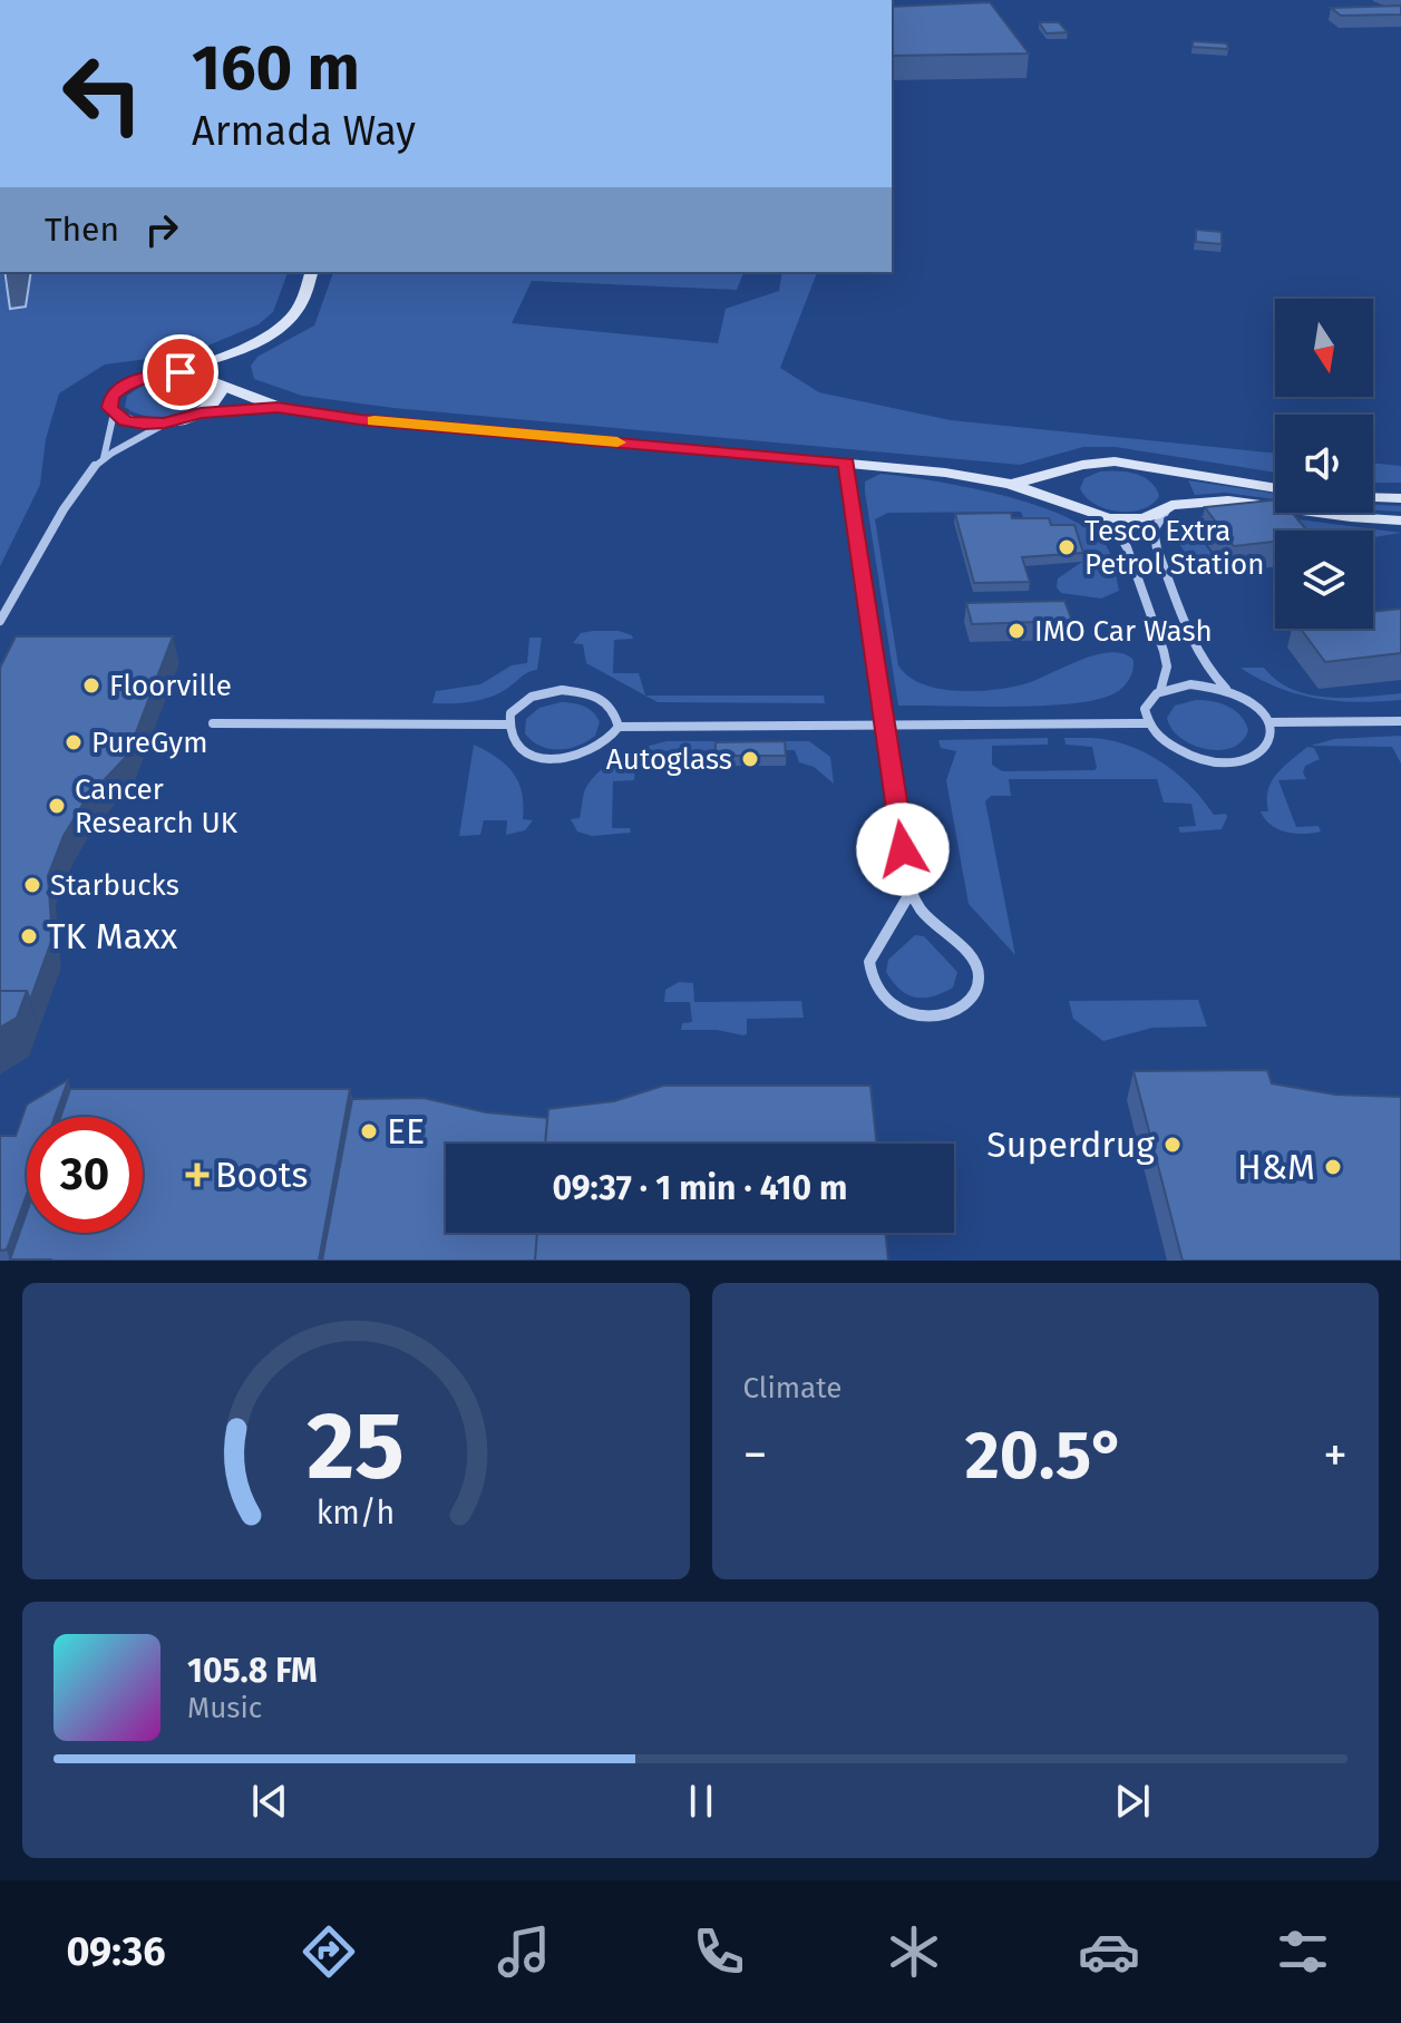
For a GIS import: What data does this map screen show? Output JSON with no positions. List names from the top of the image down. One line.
{"places":{"other":["Tesco Extra Petrol Station","IMO Car Wash","Floorville","PureGym","Autoglass","Cancer Research UK","Starbucks","TK Maxx","EE","Superdrug","H&M"],"health":["Boots"]},"north":"bottom","page":{"turn":["160 m","Armada Way"],"then":"Then","limit":"30","trip":"09:37 · 1 min · 410 m","tile":"Climate","heat":["−","20.5°","+"],"song":["105.8 FM","Music"],"tabs":"09:36","gauge":["25","km/h"]}}
